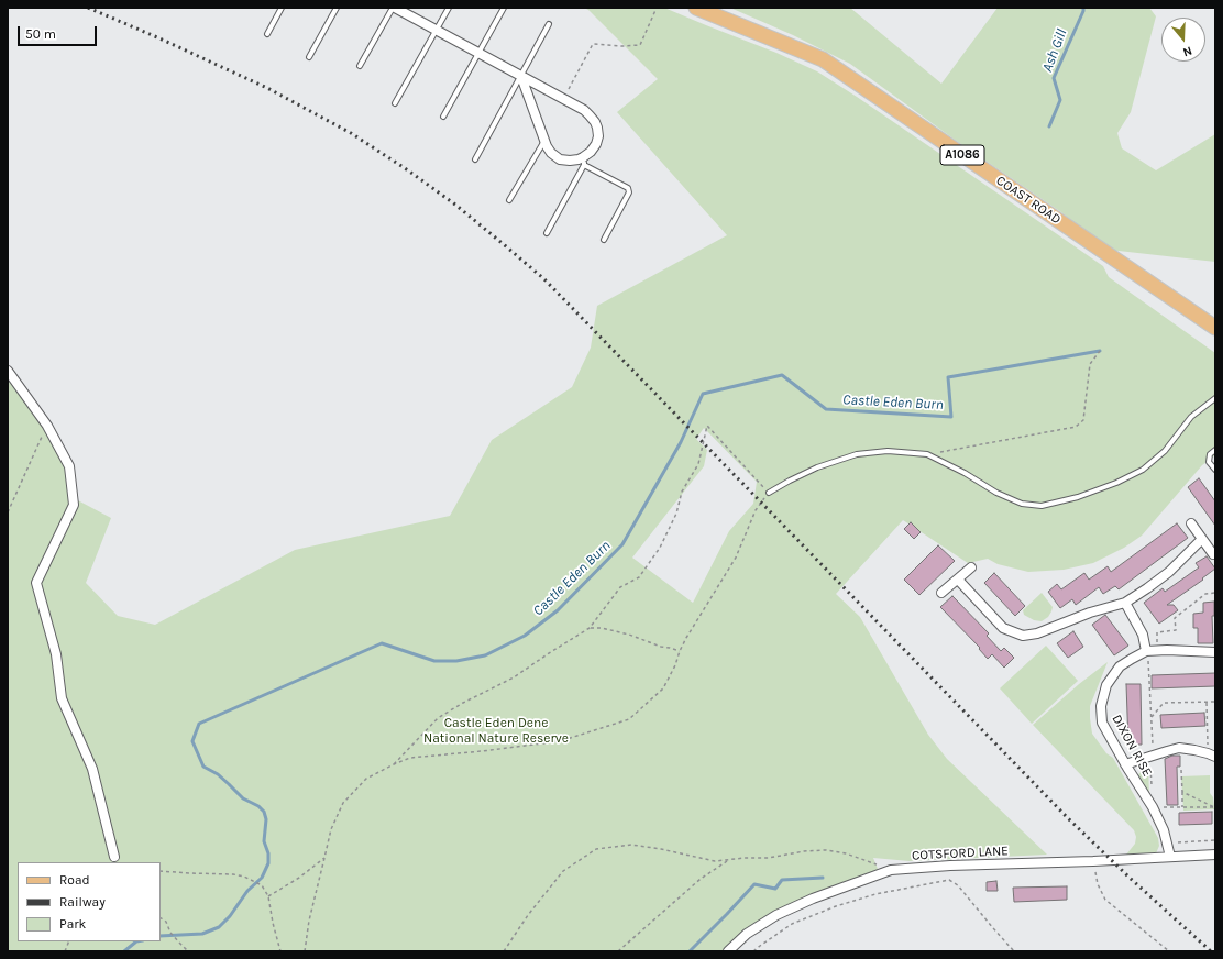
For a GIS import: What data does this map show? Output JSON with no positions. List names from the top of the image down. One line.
{"streets":{"main road":["A1086","COAST ROAD"],"street":["DIXON RISE","COTSFORD LANE"]},"crossings":[["DIXON RISE","COTSFORD LANE"]],"water":["Ash Gill","Castle Eden Burn"],"parks":["Castle Eden Dene National Nature Reserve"],"legend":["Road","Railway","Park"],"scale_bar":"50 m","north":"bottom"}
